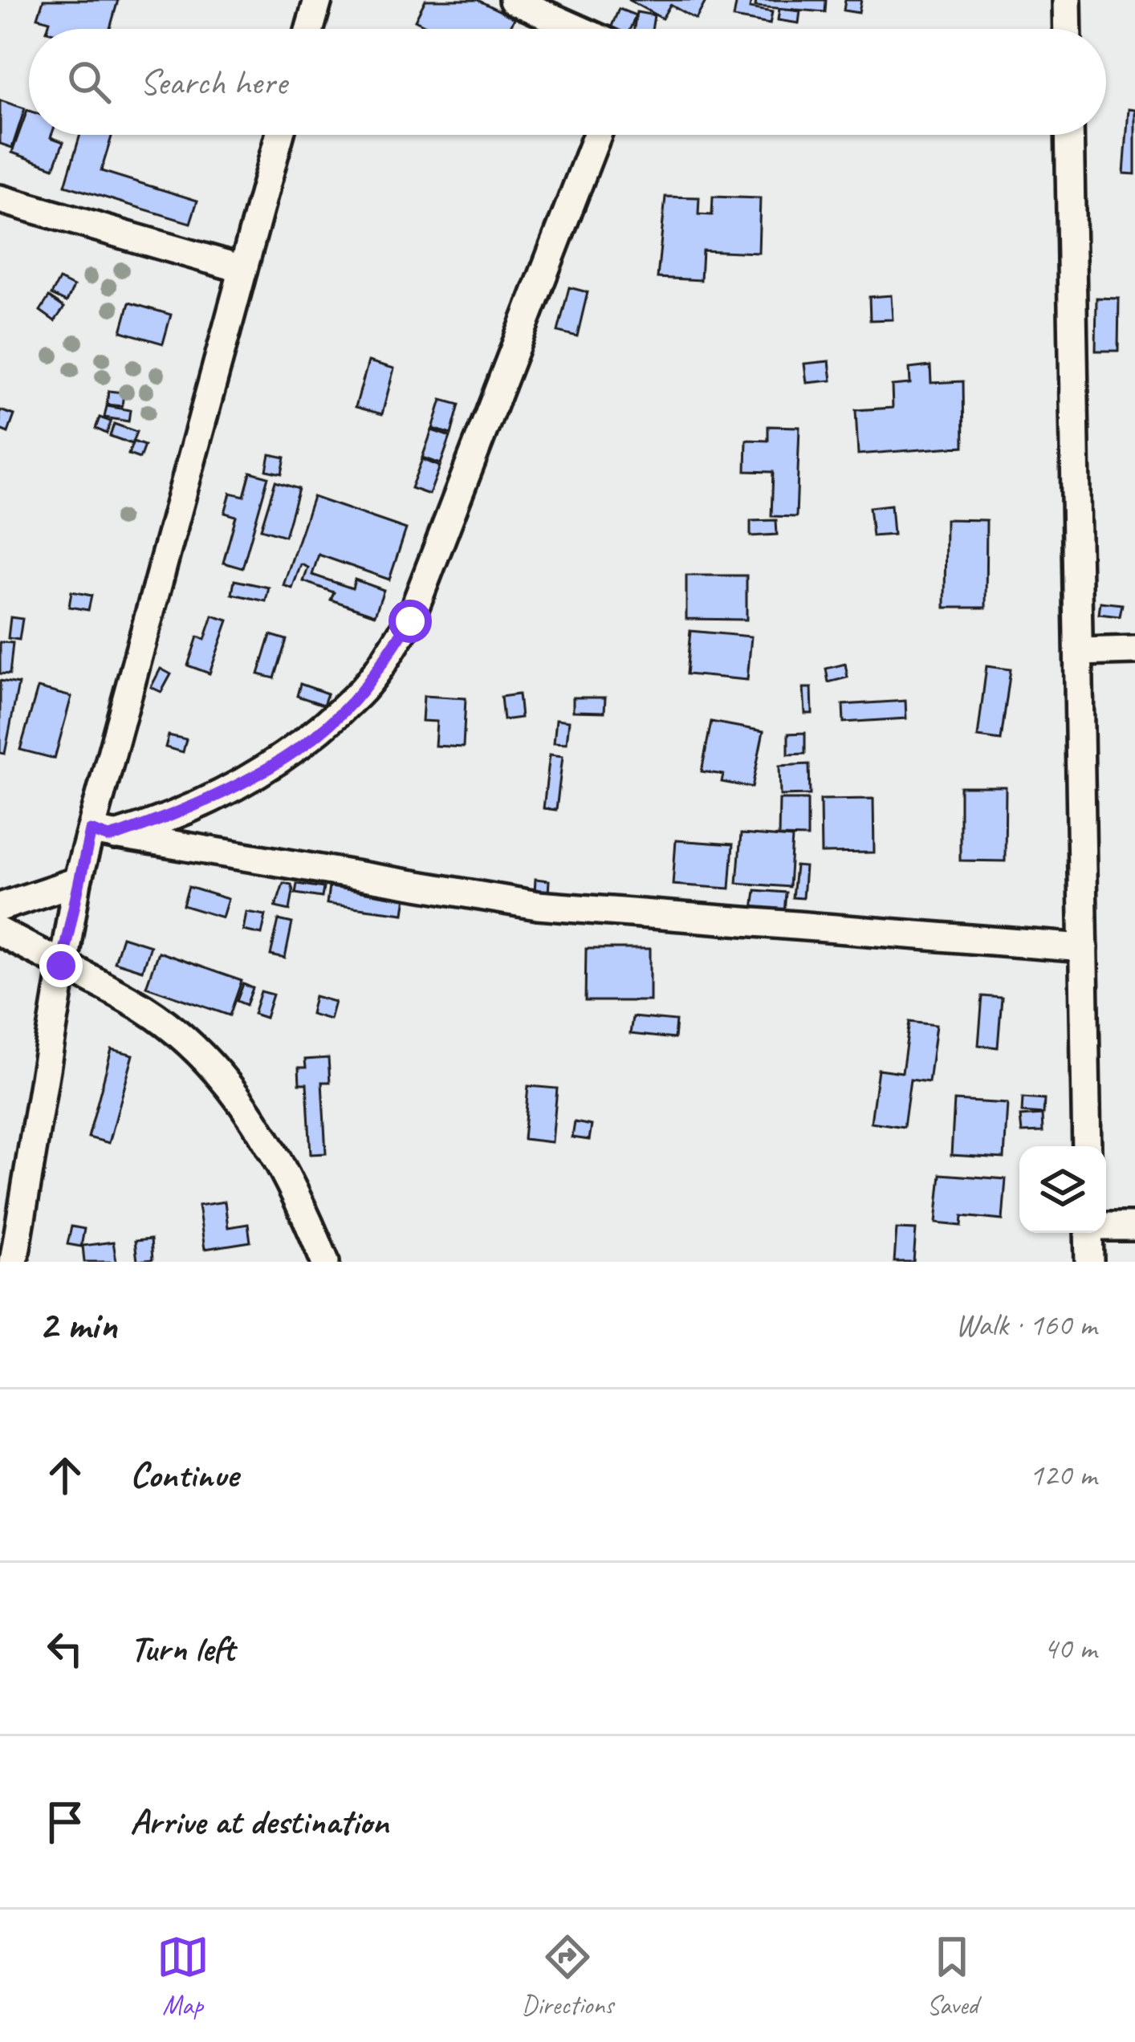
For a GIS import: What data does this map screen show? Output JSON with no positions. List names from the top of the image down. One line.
{"page":{"search":"Search here","heading":["2 min","Walk · 160 m"],"list":[["Continue","120 m"],["Turn left","40 m"],"Arrive at destination"],"nav":["Map","Directions","Saved"]}}
